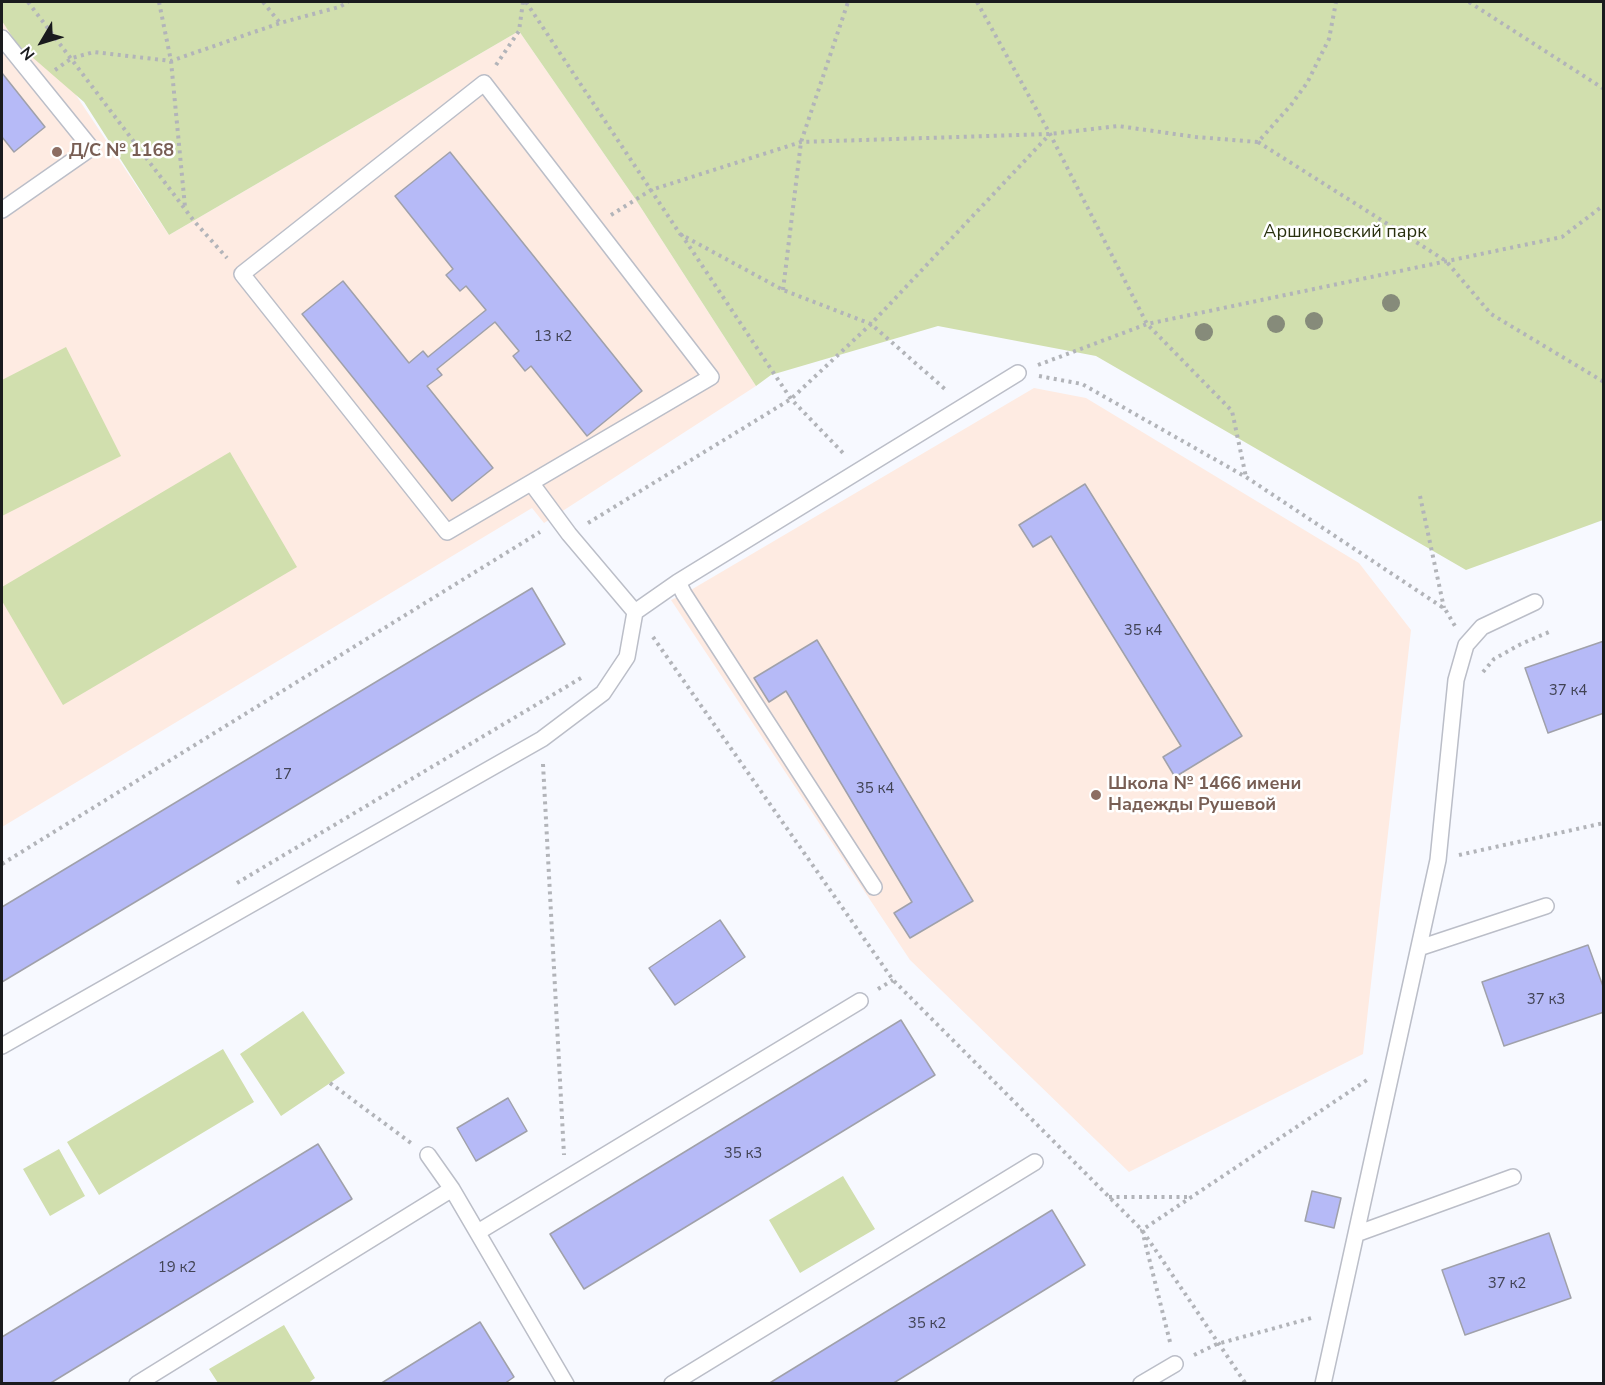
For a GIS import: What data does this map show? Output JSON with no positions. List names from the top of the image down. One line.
{"parks":["Аршиновский парк"],"places":["Д/C № 1168","Школа № 1466 имени Надежды Рушевой"],"house_numbers":["13 к2","35 к4","37 к4","17","35 к4","37 к3","35 к3","19 к2","37 к2","35 к2"],"north":"bottom left"}
